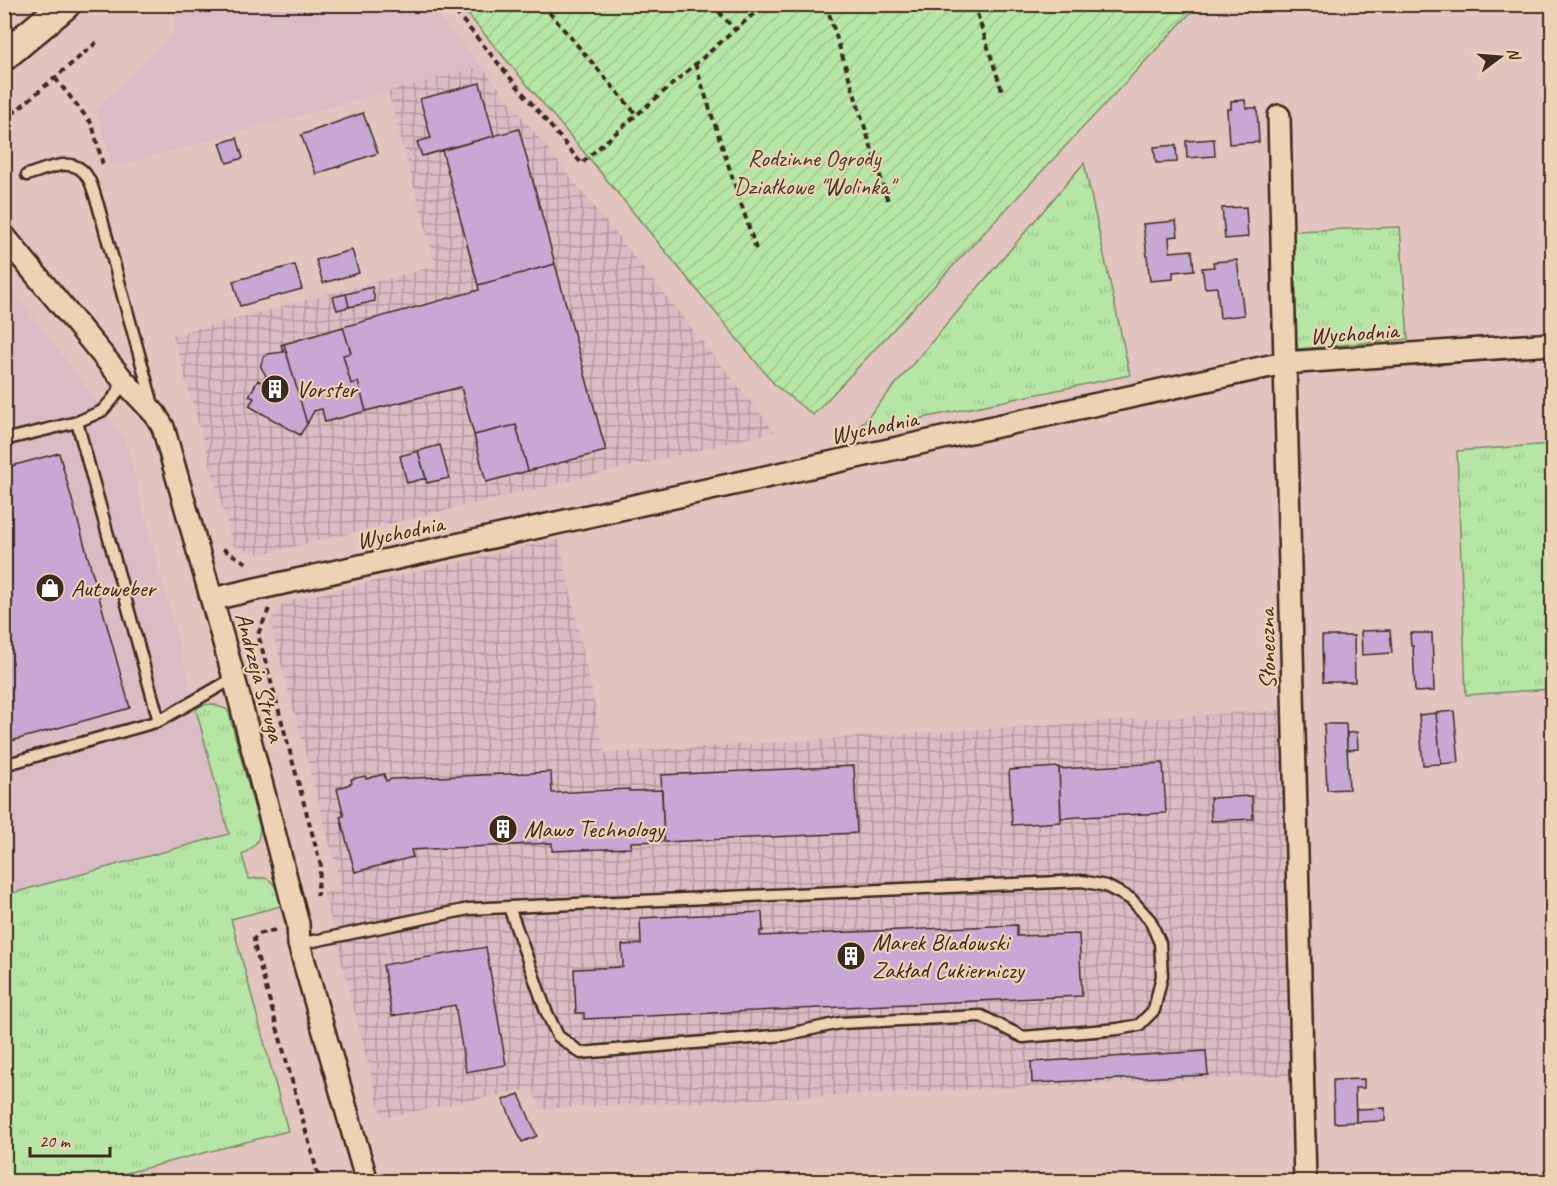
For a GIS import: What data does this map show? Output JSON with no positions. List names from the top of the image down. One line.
{"streets":{"street":["Wychodnia","Słoneczna","Andrzeja Struga"]},"crossings":[["Wychodnia","Słoneczna"],["Wychodnia","Andrzeja Struga"]],"parks":["Rodzinne Ogrody Działkowe \"Wolinka\""],"places":{"building":["Vorster","Mawo Technology","Marek Bladowski Zakład Cukierniczy"],"shop":["Autoweber"]},"scale_bar":"20 m","north":"right"}
